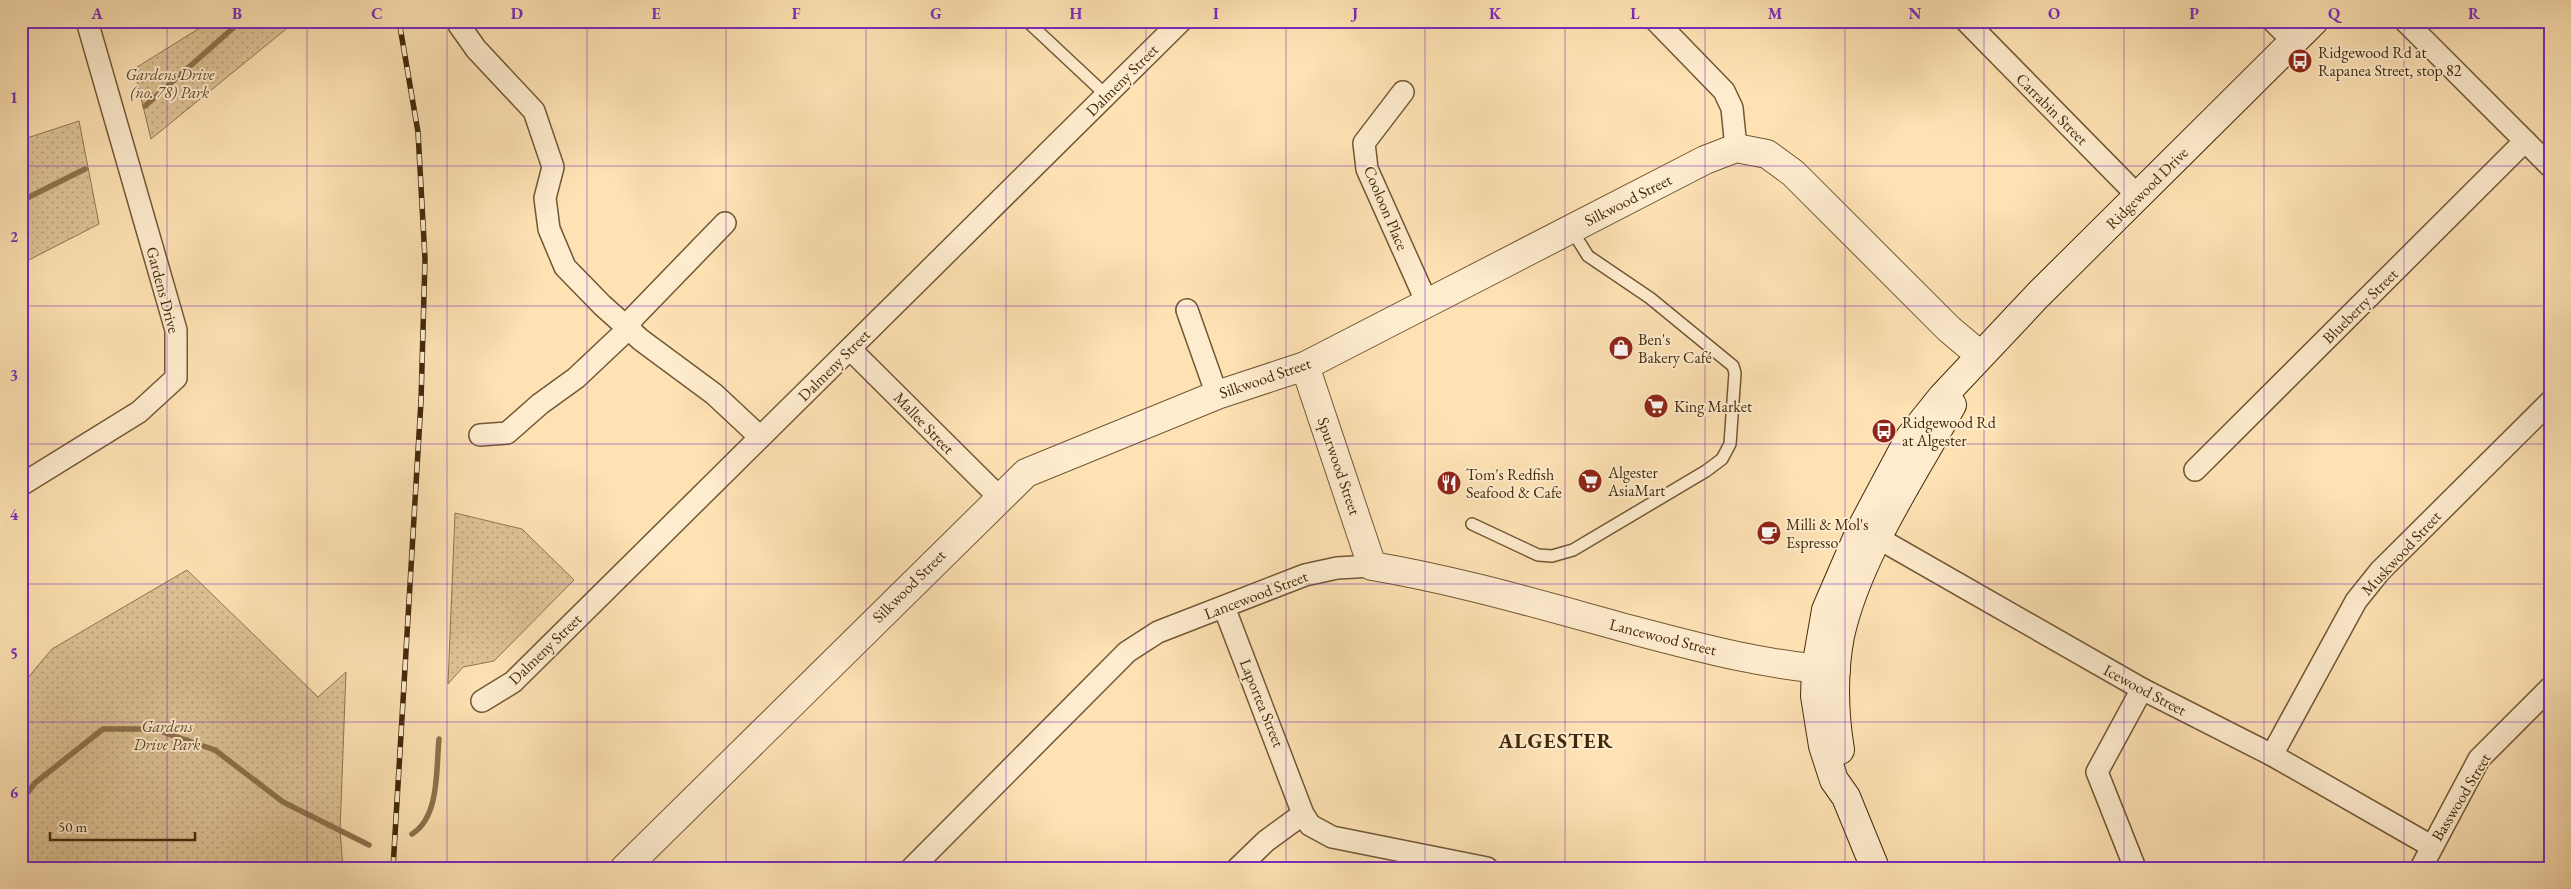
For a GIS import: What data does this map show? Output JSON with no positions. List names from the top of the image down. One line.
{"streets":{"street":["Dalmeny Street","Carrabin Street","Ridgewood Drive","Silkwood Street","Cooloon Place","Gardens Drive","Blueberry Street","Mallee Street","Spurwood Street","Muskwood Street","Lancewood Street","Icewood Street","Laportea Street","Basswood Street"]},"crossings":[["Dalmeny Street","Mallee Street"],["Carrabin Street","Ridgewood Drive"],["Ridgewood Drive","Lancewood Street"],["Ridgewood Drive","Icewood Street"],["Silkwood Street","Cooloon Place"],["Silkwood Street","Mallee Street"],["Silkwood Street","Spurwood Street"],["Spurwood Street","Lancewood Street"],["Muskwood Street","Icewood Street"],["Lancewood Street","Laportea Street"],["Icewood Street","Basswood Street"]],"districts":["ALGESTER"],"parks":["Gardens Drive (no. 78) Park","Gardens Drive Park"],"places":{"bus stop":["Ridgewood Rd at Rapanea Street, stop 82","Ridgewood Rd at Algester"],"shop":["Ben's Bakery Café"],"supermarket":["King Market","Algester AsiaMart"],"restaurant":["Tom's Redfish Seafood & Cafe"],"cafe":["Milli & Mol's Espresso"]},"scale_bar":"50 m","grid":{"columns":["A","B","C","D","E","F","G","H","I","J","K","L","M","N","O","P","Q","R"],"rows":["1","2","3","4","5","6"]}}
